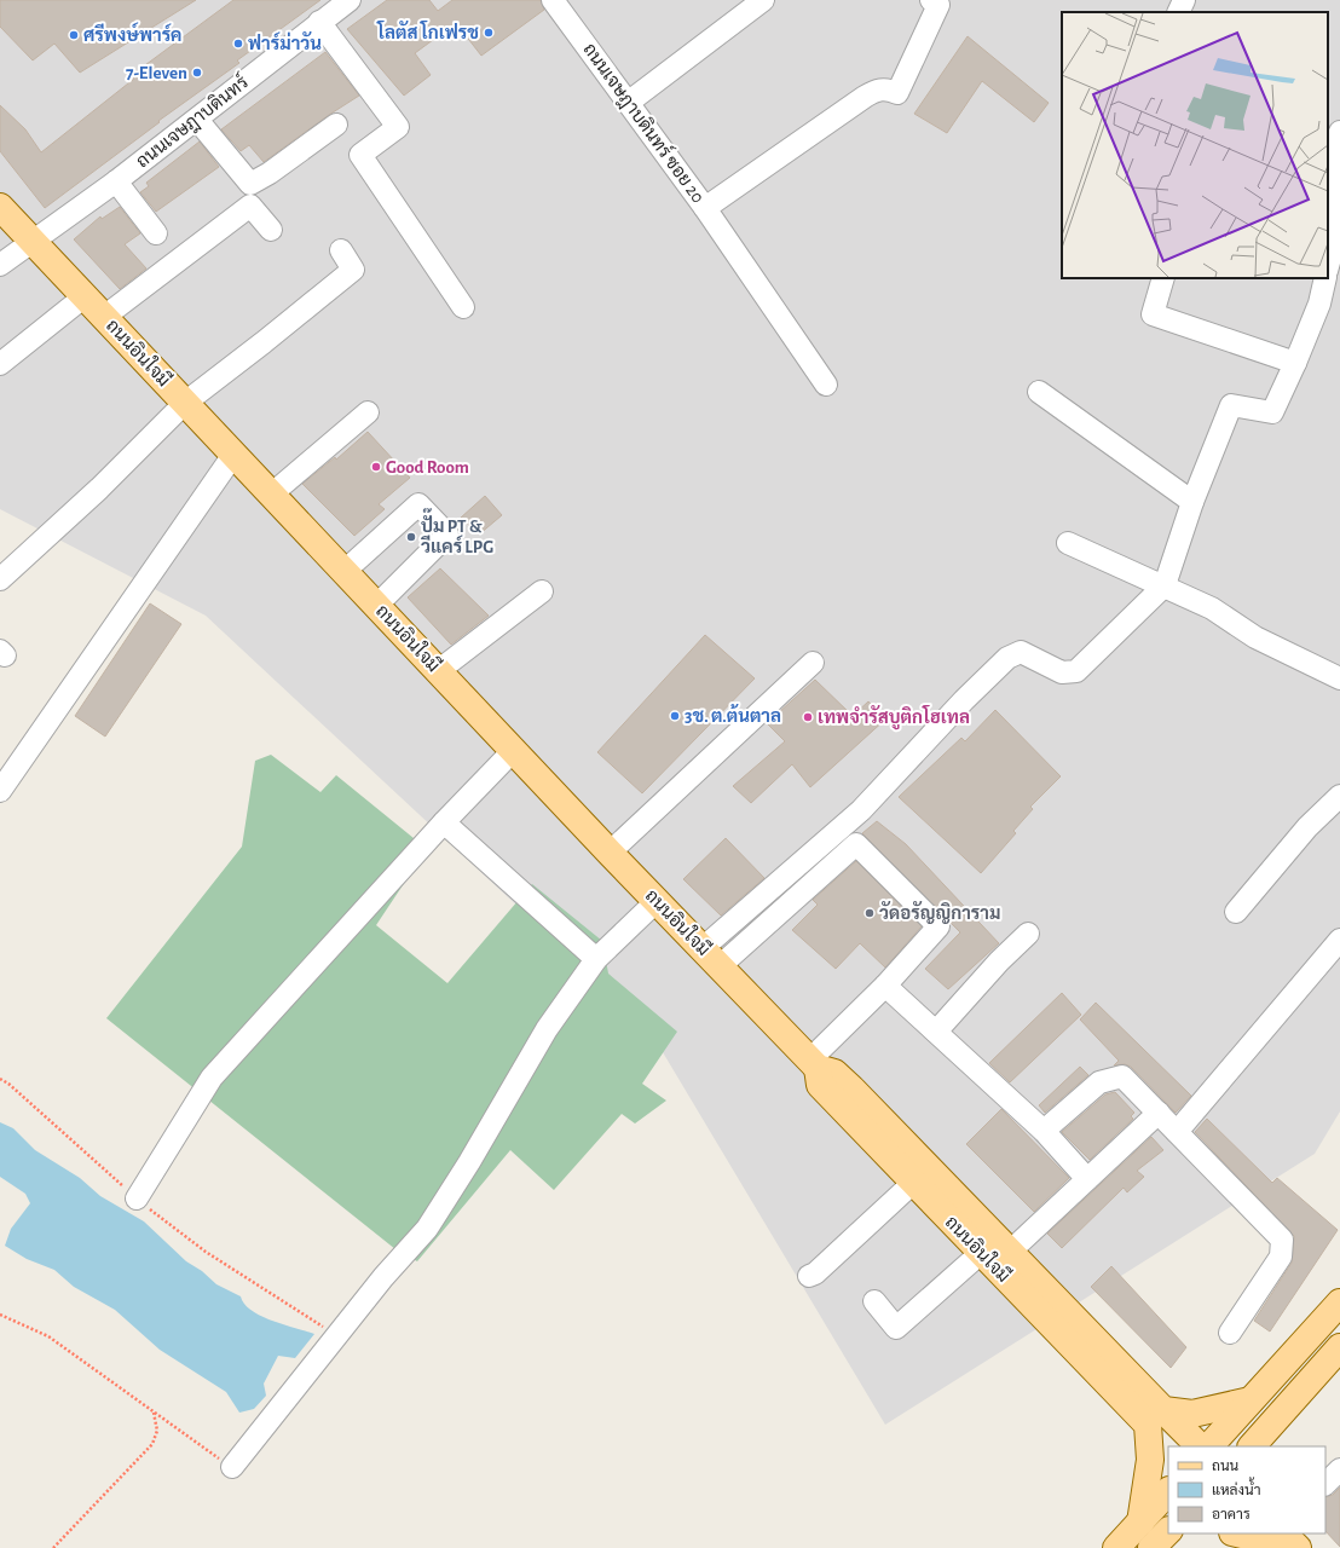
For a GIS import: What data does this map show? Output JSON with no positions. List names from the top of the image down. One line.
{"streets":{"main road":["ถนนอินใจมี"],"street":["ถนนเจษฎาบดินทร์","ถนนเจษฎาบดินทร์ ซอย 20"]},"crossings":[["ถนนเจษฎาบดินทร์","ถนนอินใจมี"]],"places":["โลตัส โกเฟรช","ศรีพงษ์พาร์ค","ฟาร์ม่าวัน","7-Eleven","Good Room","ปั๊ม PT & วีแคร์ LPG","3ช. ต.ต้นตาล","เทพจำรัสบูติกโฮเทล","วัดอรัญญิการาม"],"legend":["ถนน","แหล่งน้ำ","อาคาร"]}
